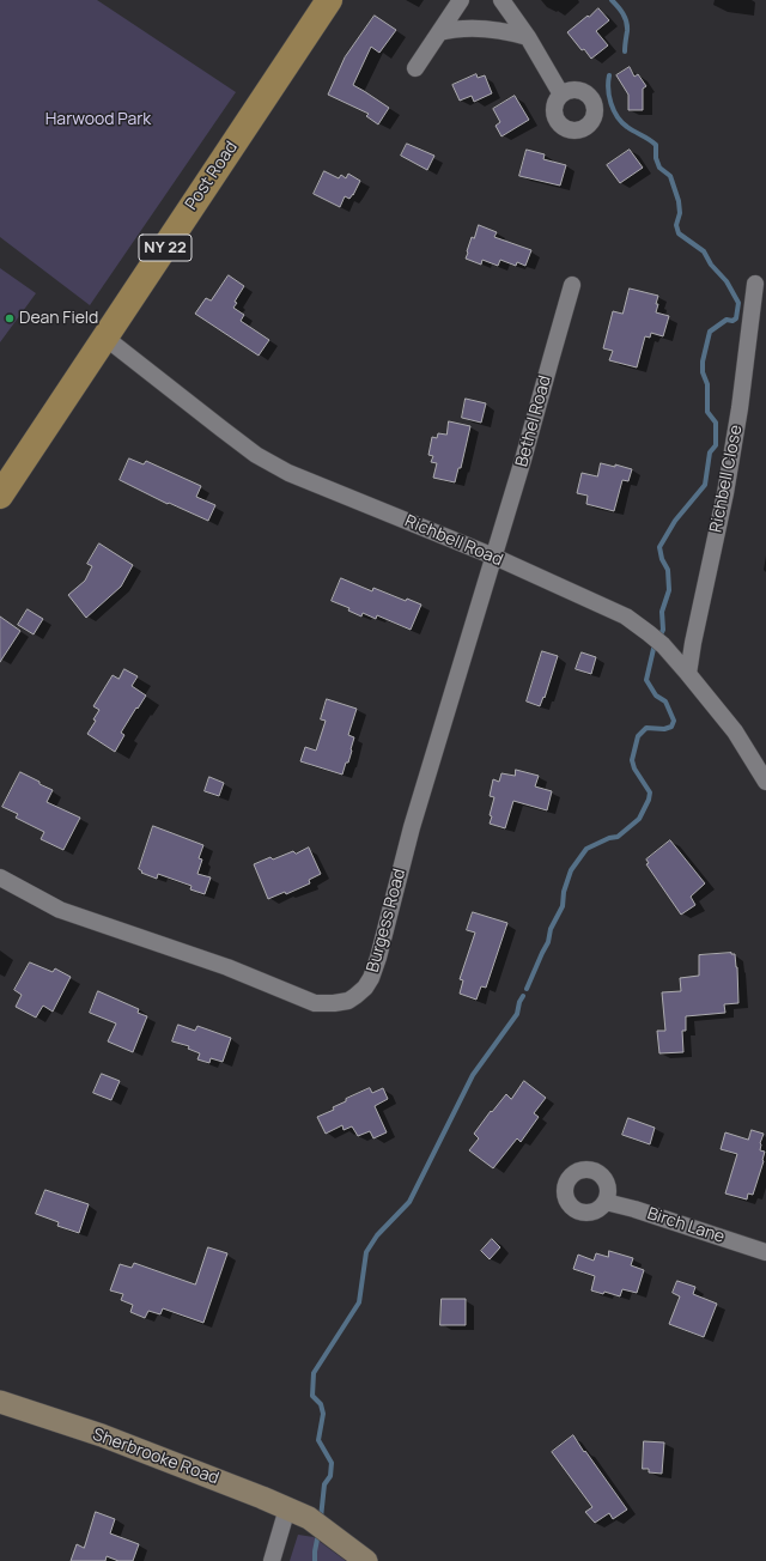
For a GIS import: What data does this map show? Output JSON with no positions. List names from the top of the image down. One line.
{"streets":{"main road":["Post Road","NY 22"],"street":["Bethel Road","Richbell Close","Richbell Road","Burgess Road","Birch Lane","Sherbrooke Road"]},"crossings":[["Post Road","Richbell Road"],["Bethel Road","Richbell Road"],["Bethel Road","Burgess Road"],["Richbell Close","Richbell Road"],["Richbell Road","Burgess Road"]],"parks":["Harwood Park"],"places":["Dean Field"]}
